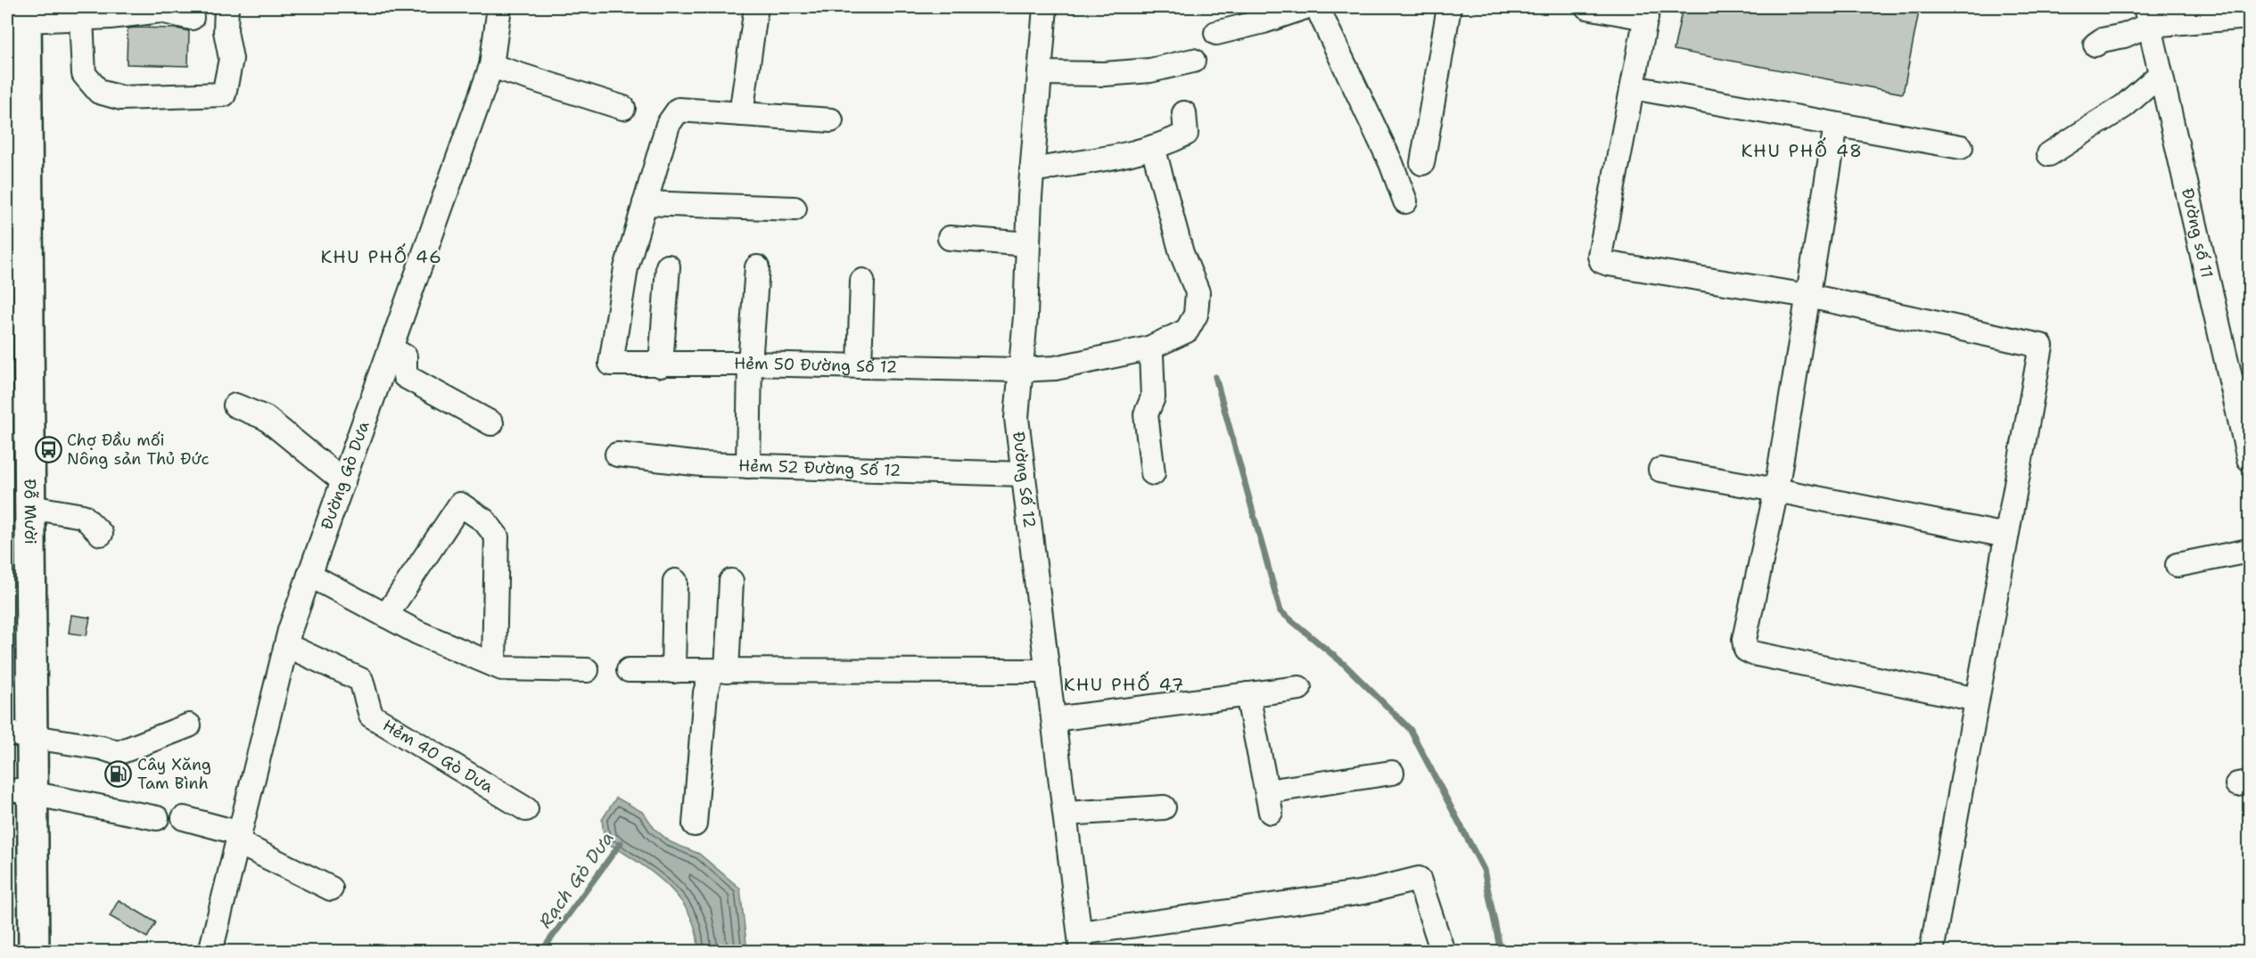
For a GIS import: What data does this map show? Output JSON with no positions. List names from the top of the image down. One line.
{"streets":{"highway":["Đỗ Mười"],"street":["Đường số 11","Hẻm 50 Đường Số 12","Hẻm 52 Đường Số 12","Đường Gò Dưa","Đường Số 12","Hẻm 40 Gò Dưa"]},"crossings":[["Hẻm 50 Đường Số 12","Đường Số 12"],["Hẻm 52 Đường Số 12","Đường Số 12"],["Đường Gò Dưa","Hẻm 40 Gò Dưa"]],"districts":["KHU PHỐ 48","KHU PHỐ 46","KHU PHỐ 47"],"water":["Rạch Gò Dưa"],"places":{"bus stop":["Chợ Đầu mối Nông sản Thủ Đức"],"fuel station":["Cây Xăng Tam Bình"]}}
